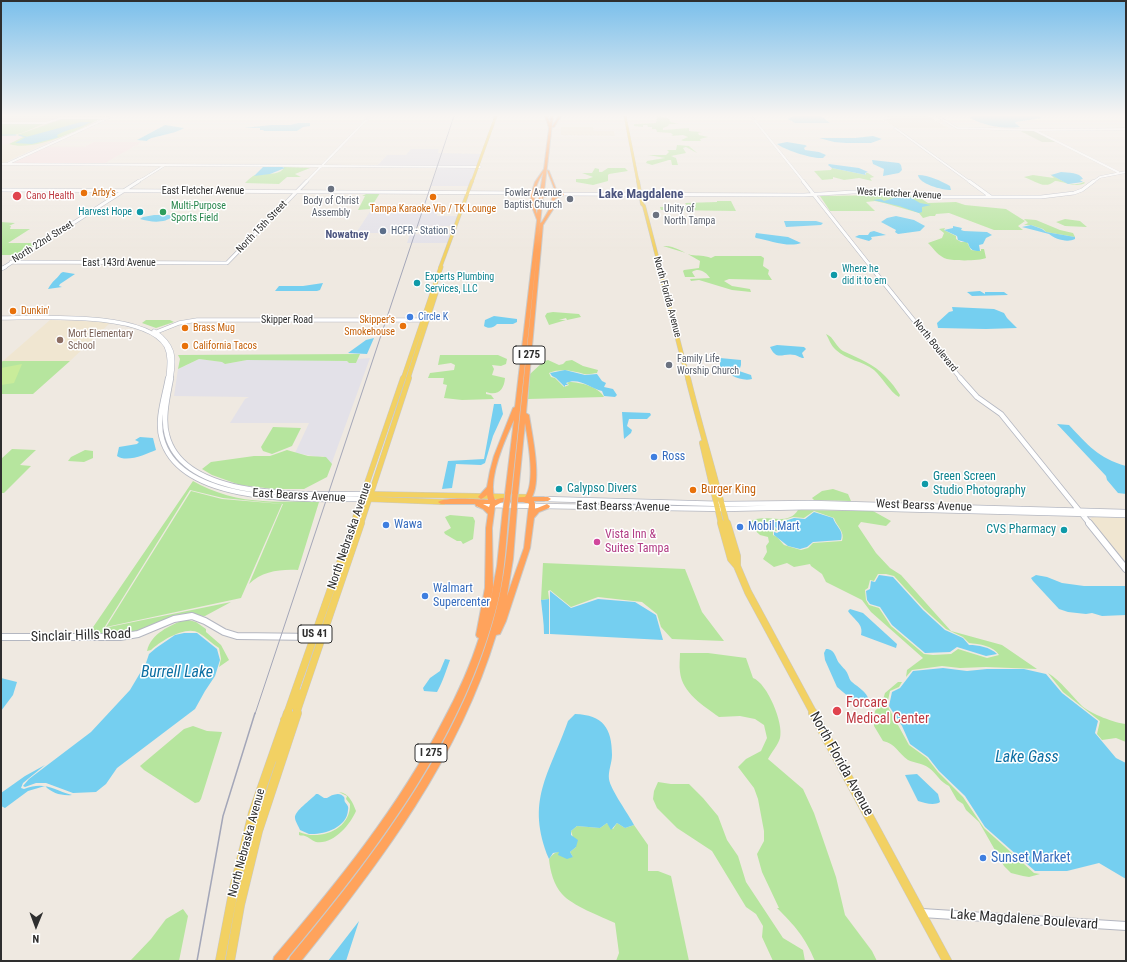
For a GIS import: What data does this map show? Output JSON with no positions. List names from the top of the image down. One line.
{"streets":{"highway":["I 275"],"main road":["North Florida Avenue","East Bearss Avenue","North Nebraska Avenue","US 41"],"street":["East Fletcher Avenue","West Fletcher Avenue","North 15th Street","North 22nd Street","East 143rd Avenue","Skipper Road","North Boulevard","West Bearss Avenue","Sinclair Hills Road","Lake Magdalene Boulevard"]},"crossings":[["East Fletcher Avenue","North 15th Street"],["East Fletcher Avenue","North 22nd Street"],["East Fletcher Avenue","North Nebraska Avenue"],["West Fletcher Avenue","North Florida Avenue"],["West Fletcher Avenue","North Boulevard"],["North 15th Street","East 143rd Avenue"],["North 22nd Street","East 143rd Avenue"],["North Florida Avenue","East Bearss Avenue"],["North Florida Avenue","West Bearss Avenue"],["North Florida Avenue","Lake Magdalene Boulevard"],["Skipper Road","East Bearss Avenue"],["Skipper Road","North Nebraska Avenue"],["North Boulevard","West Bearss Avenue"],["East Bearss Avenue","West Bearss Avenue"],["East Bearss Avenue","North Nebraska Avenue"],["North Nebraska Avenue","Sinclair Hills Road"]],"districts":["Lake Magdalene","Nowatney"],"water":["Burrell Lake","Lake Gass"],"places":["Body of Christ Assembly","Arby's","Cano Health","Tampa Karaoke Vip / TK Lounge","Fowler Avenue Baptist Church","Harvest Hope","Multi-Purpose Sports Field","Unity of North Tampa","HCFR - Station 5","Where he did it to em","Experts Plumbing Services, LLC","Dunkin'","Circle K","Skipper's Smokehouse","Brass Mug","Mort Elementary School","California Tacos","Family Life Worship Church","Ross","Green Screen Studio Photography","Calypso Divers","Burger King","Wawa","Mobil Mart","CVS Pharmacy","Vista Inn & Suites Tampa","Walmart Supercenter","Forcare Medical Center","Sunset Market"],"north":"bottom"}
